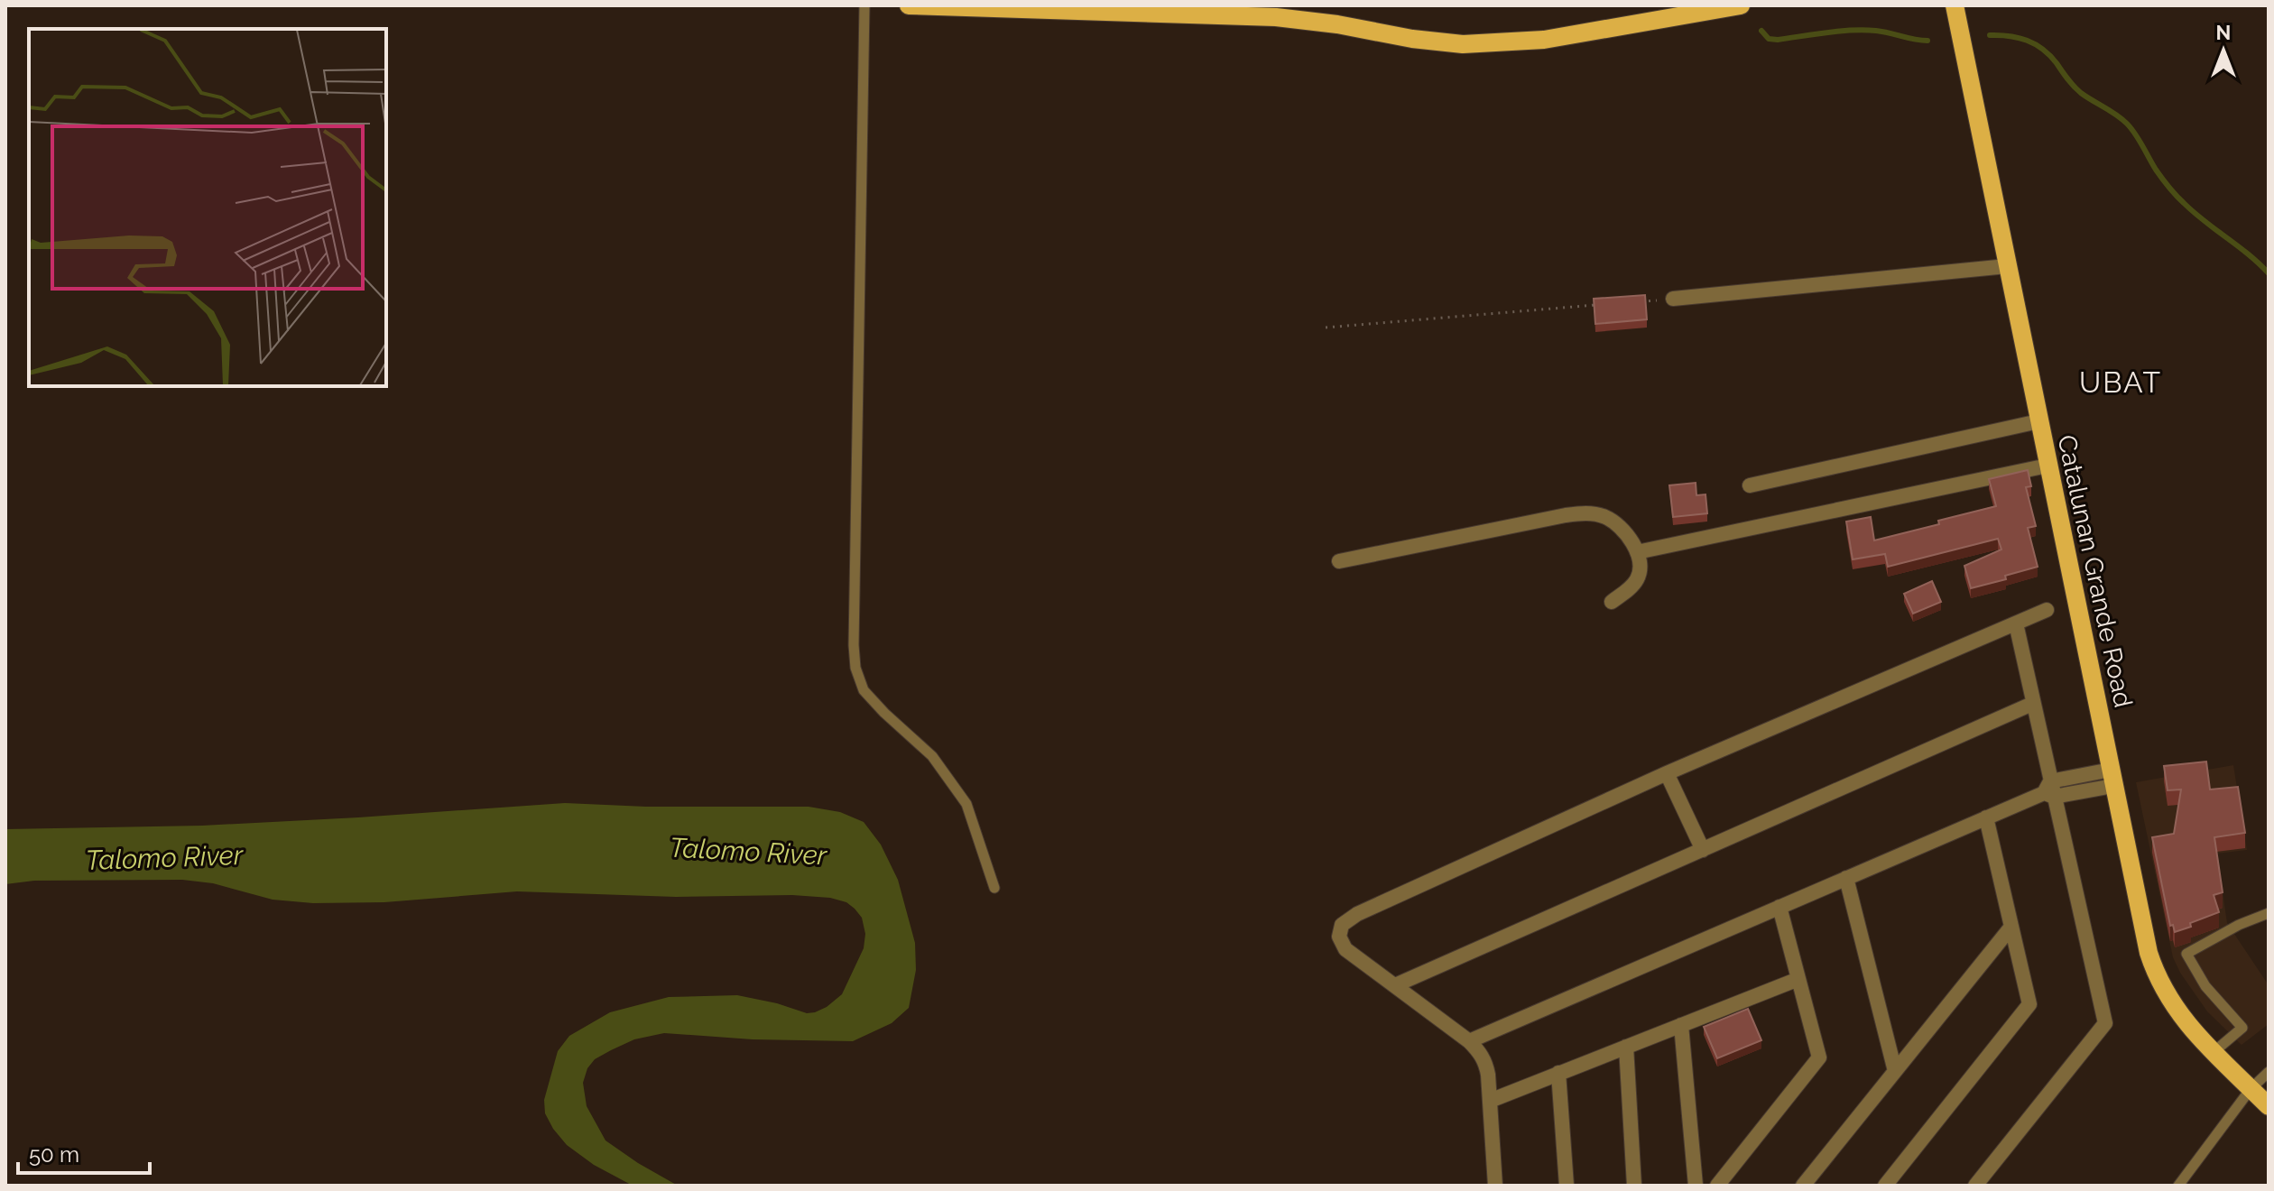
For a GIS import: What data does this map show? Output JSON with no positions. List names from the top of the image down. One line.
{"streets":{"main road":["Catalunan Grande Road"]},"districts":["UBAT"],"water":["Talomo River"],"scale_bar":"50 m","north":"top"}
